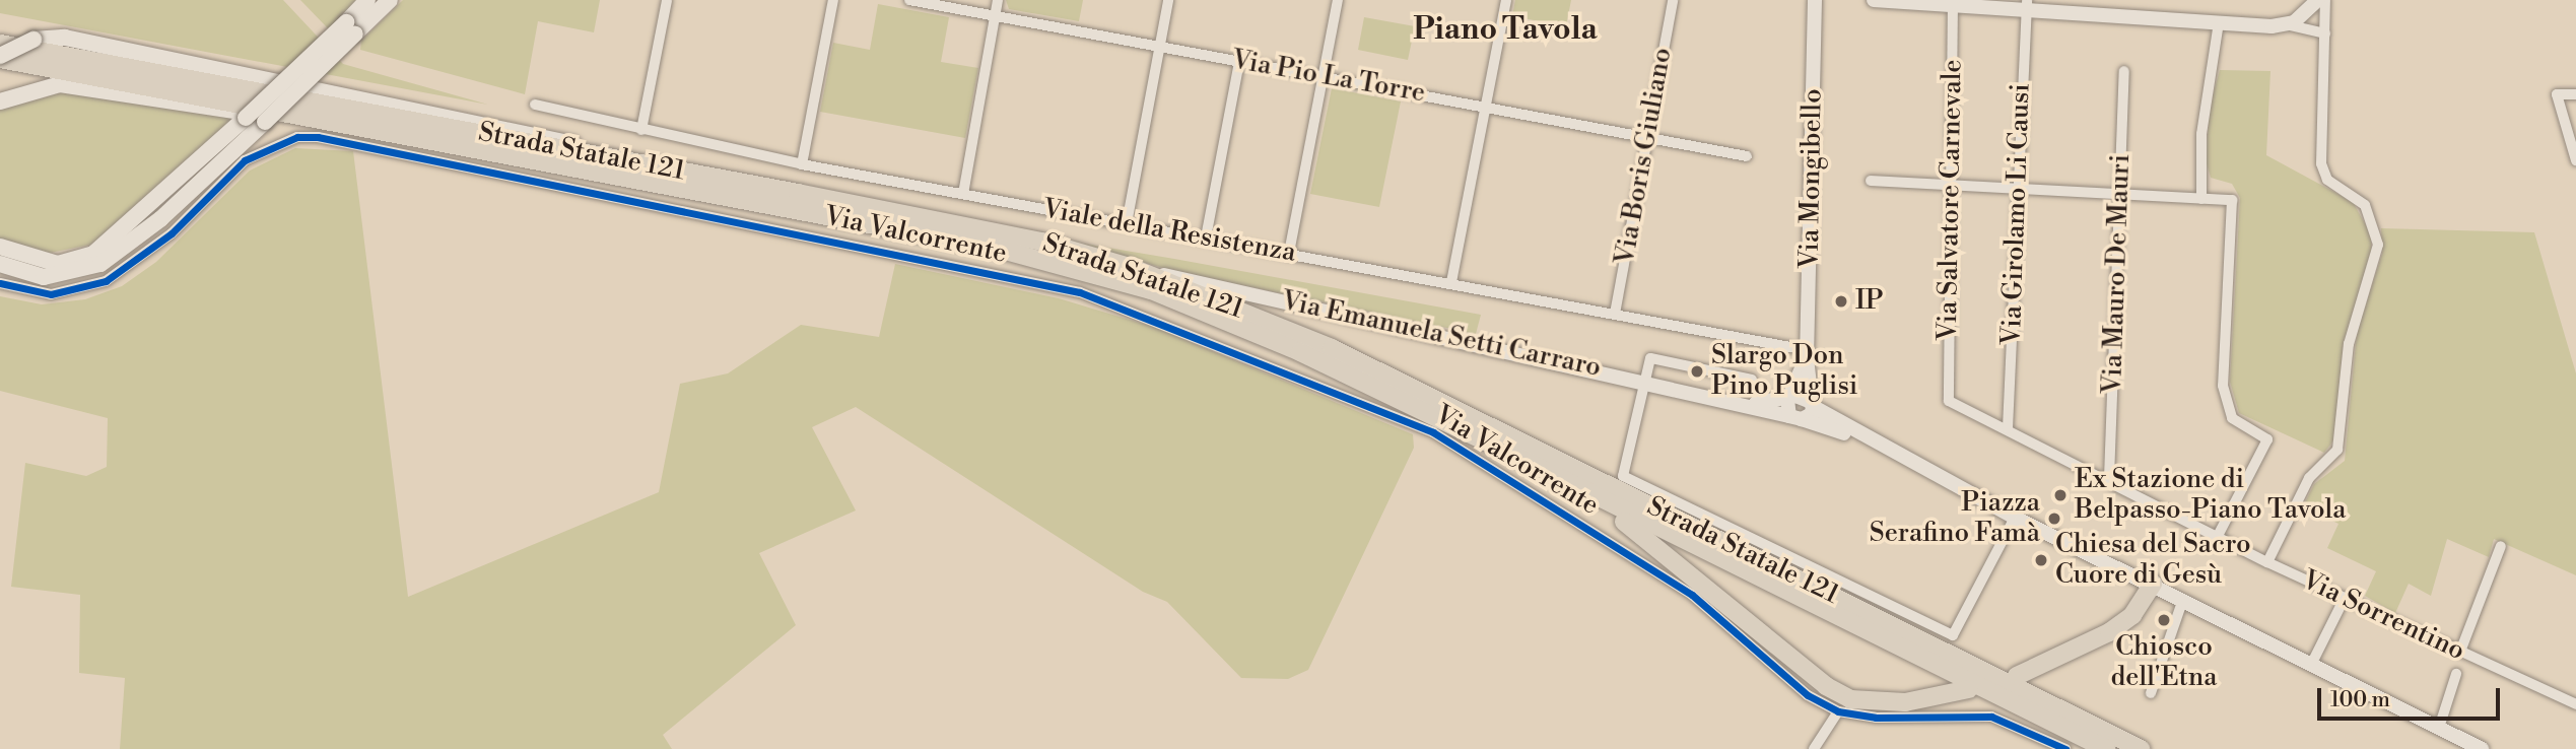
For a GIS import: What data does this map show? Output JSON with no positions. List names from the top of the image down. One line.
{"streets":{"main road":["Strada Statale 121"],"street":["Via Pio La Torre","Via Boris Giuliano","Via Mongibello","Via Salvatore Carnevale","Via Girolamo Li Causi","Viale della Resistenza","Via Valcorrente","Via Mauro De Mauri","Via Emanuela Setti Carraro","Via Sorrentino"]},"crossings":[["Via Pio La Torre","Via Boris Giuliano"],["Strada Statale 121","Via Emanuela Setti Carraro"],["Via Boris Giuliano","Viale della Resistenza"],["Via Mongibello","Viale della Resistenza"],["Via Salvatore Carnevale","Via Girolamo Li Causi"]],"districts":["Piano Tavola"],"places":["IP","Slargo Don Pino Puglisi","Ex Stazione di Belpasso-Piano Tavola","Piazza Serafino Famà","Chiesa del Sacro Cuore di Gesù","Chiosco dell'Etna"],"scale_bar":"100 m"}
